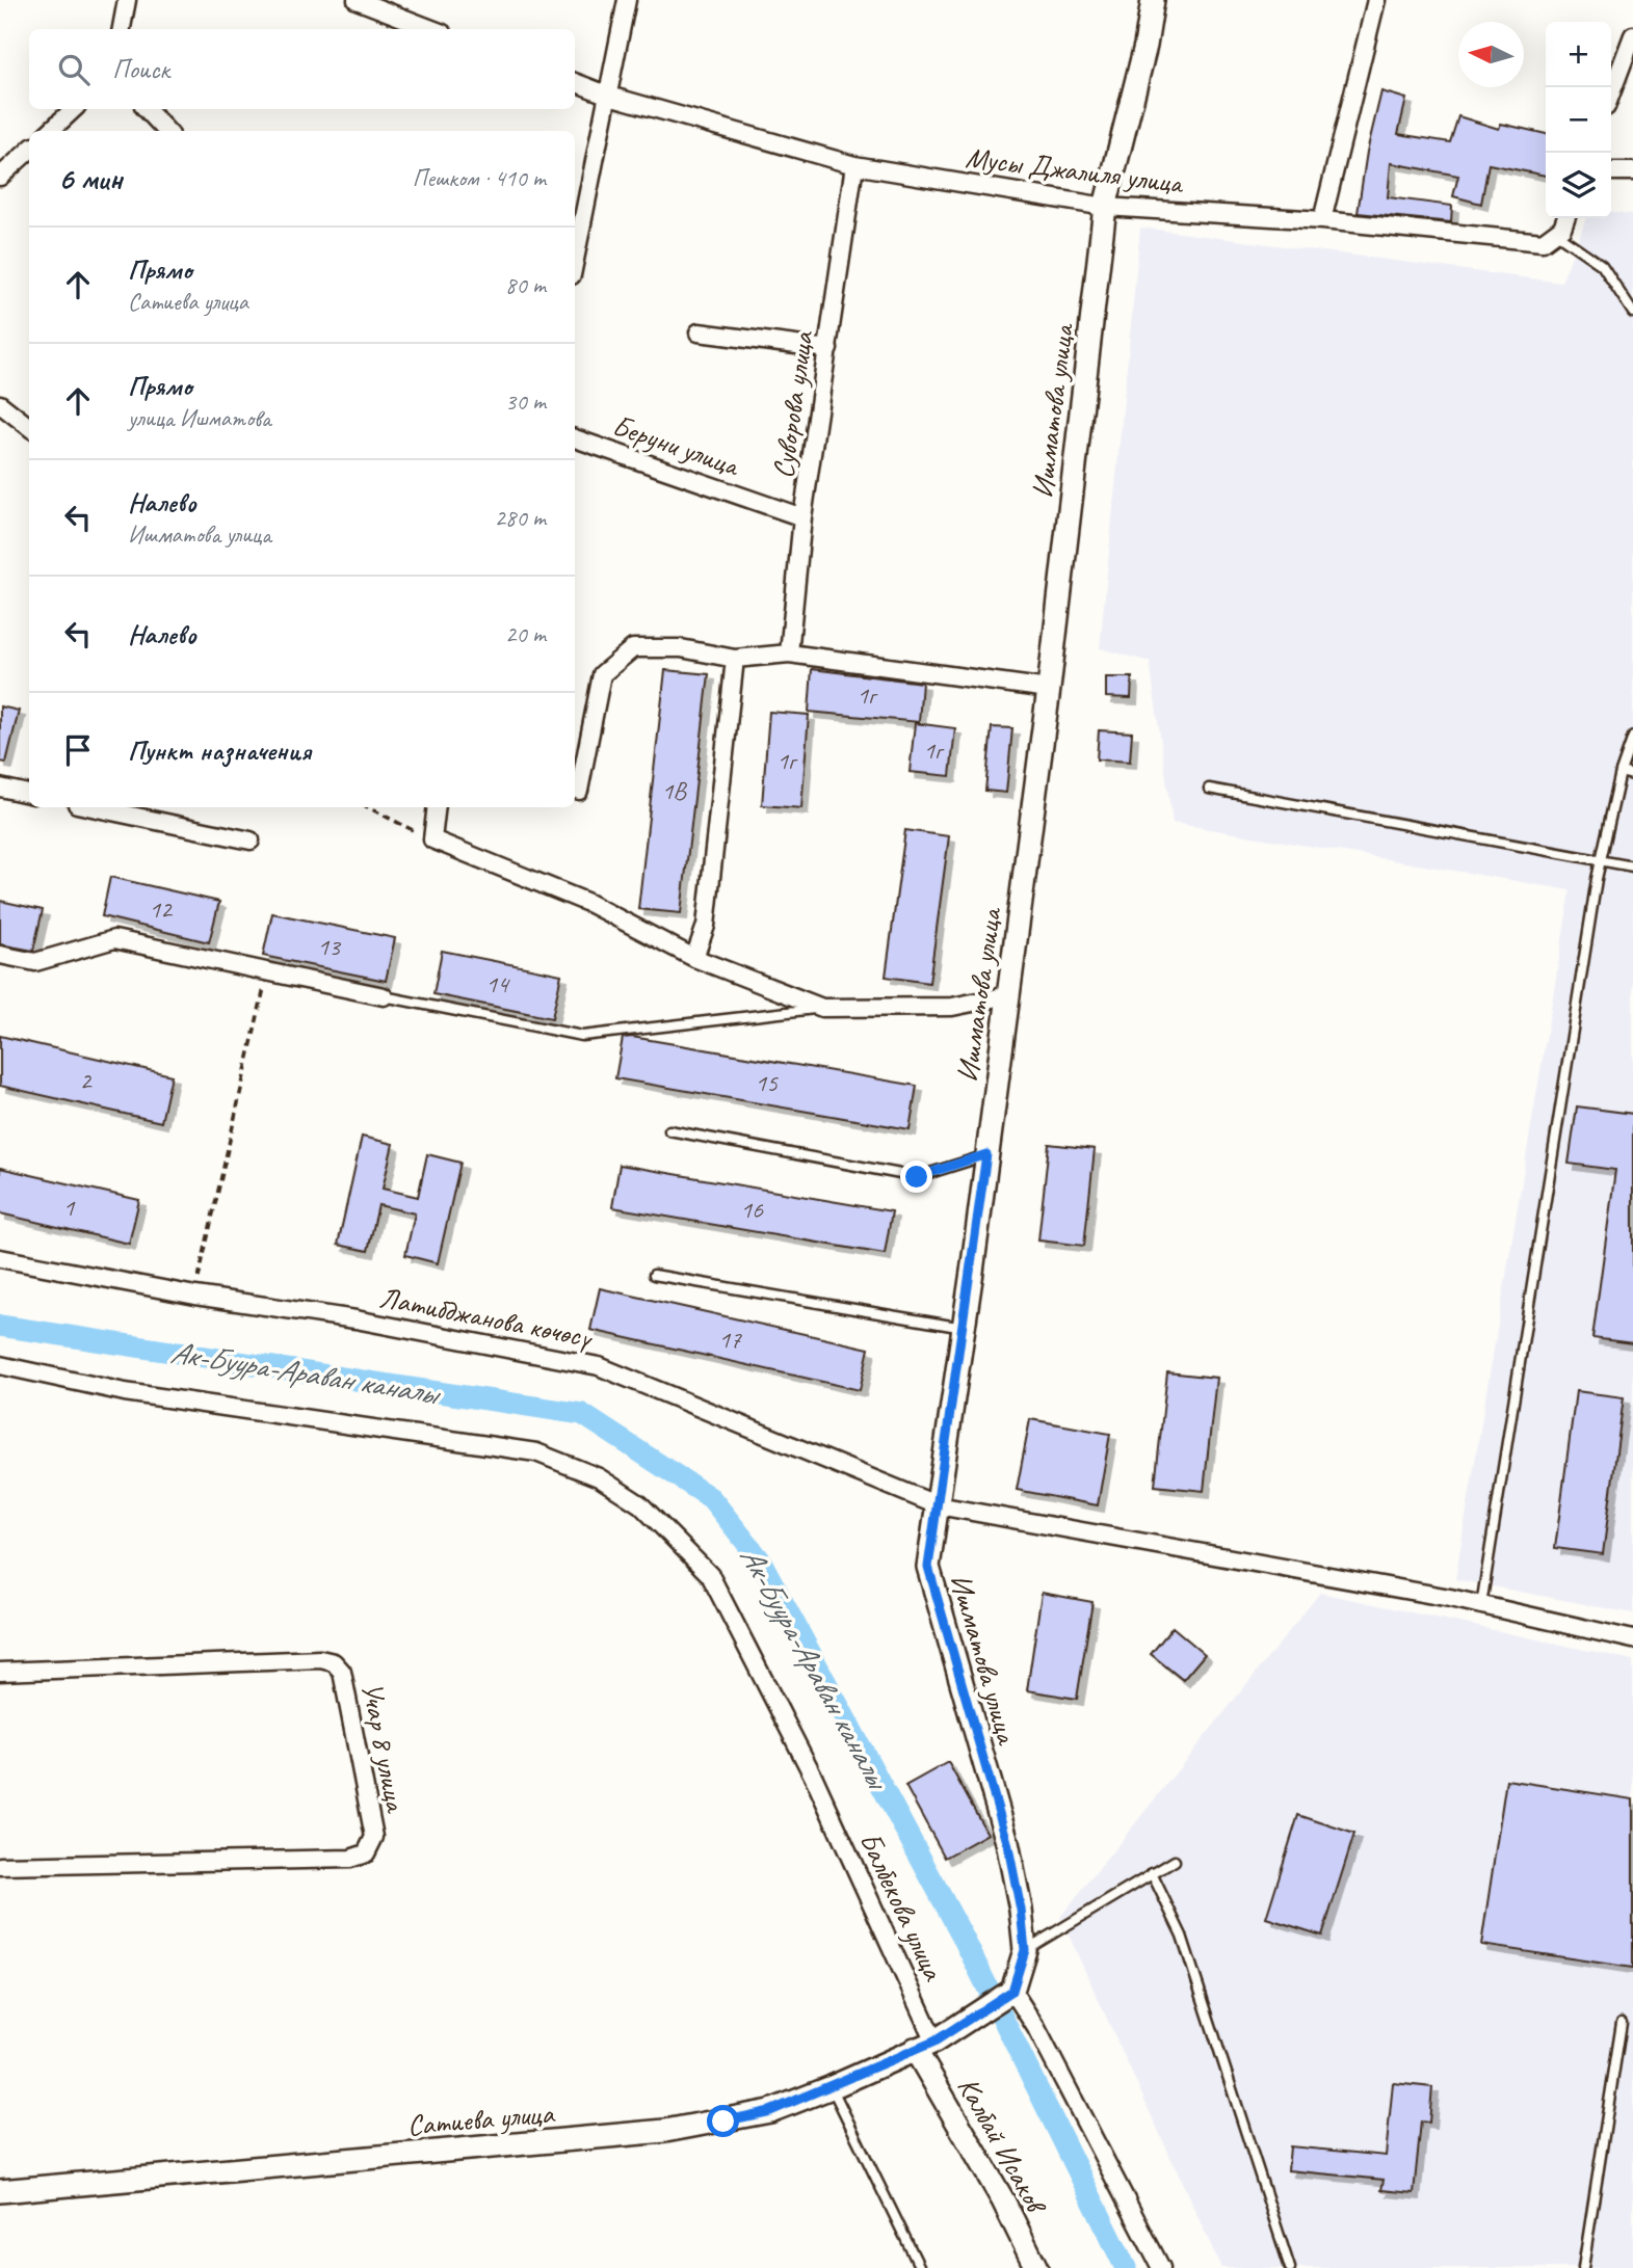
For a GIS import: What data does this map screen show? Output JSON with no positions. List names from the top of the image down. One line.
{"streets":{"main road":["Ишматова улица","Сатиева улица","Калбай Исаков"],"street":["Мусы Джалиля улица","Суворова улица","Беруни улица","Латибджанова көчөсү","Учар 8 улица","Балбекова улица"]},"crossings":[["Мусы Джалиля улица","Суворова улица"],["Мусы Джалиля улица","Ишматова улица"],["Суворова улица","Беруни улица"],["Ишматова улица","Латибджанова көчөсү"],["Ишматова улица","Сатиева улица"],["Балбекова улица","Сатиева улица"],["Балбекова улица","Калбай Исаков"],["Сатиева улица","Калбай Исаков"]],"water":["Ак-Буура-Араван каналы"],"house_numbers":["1г","1г","1г","1В","12","13","14","2","15","1","16","17"],"north":"left","page":{"map_buttons":["+","−"],"search":"Поиск","heading":["6 мин","Пешком · 410 m"],"list":[["Прямо","Сатиева улица","80 m"],["Прямо","улица Ишматова","30 m"],["Налево","Ишматова улица","280 m"],["Налево","20 m"],"Пункт назначения"]}}
